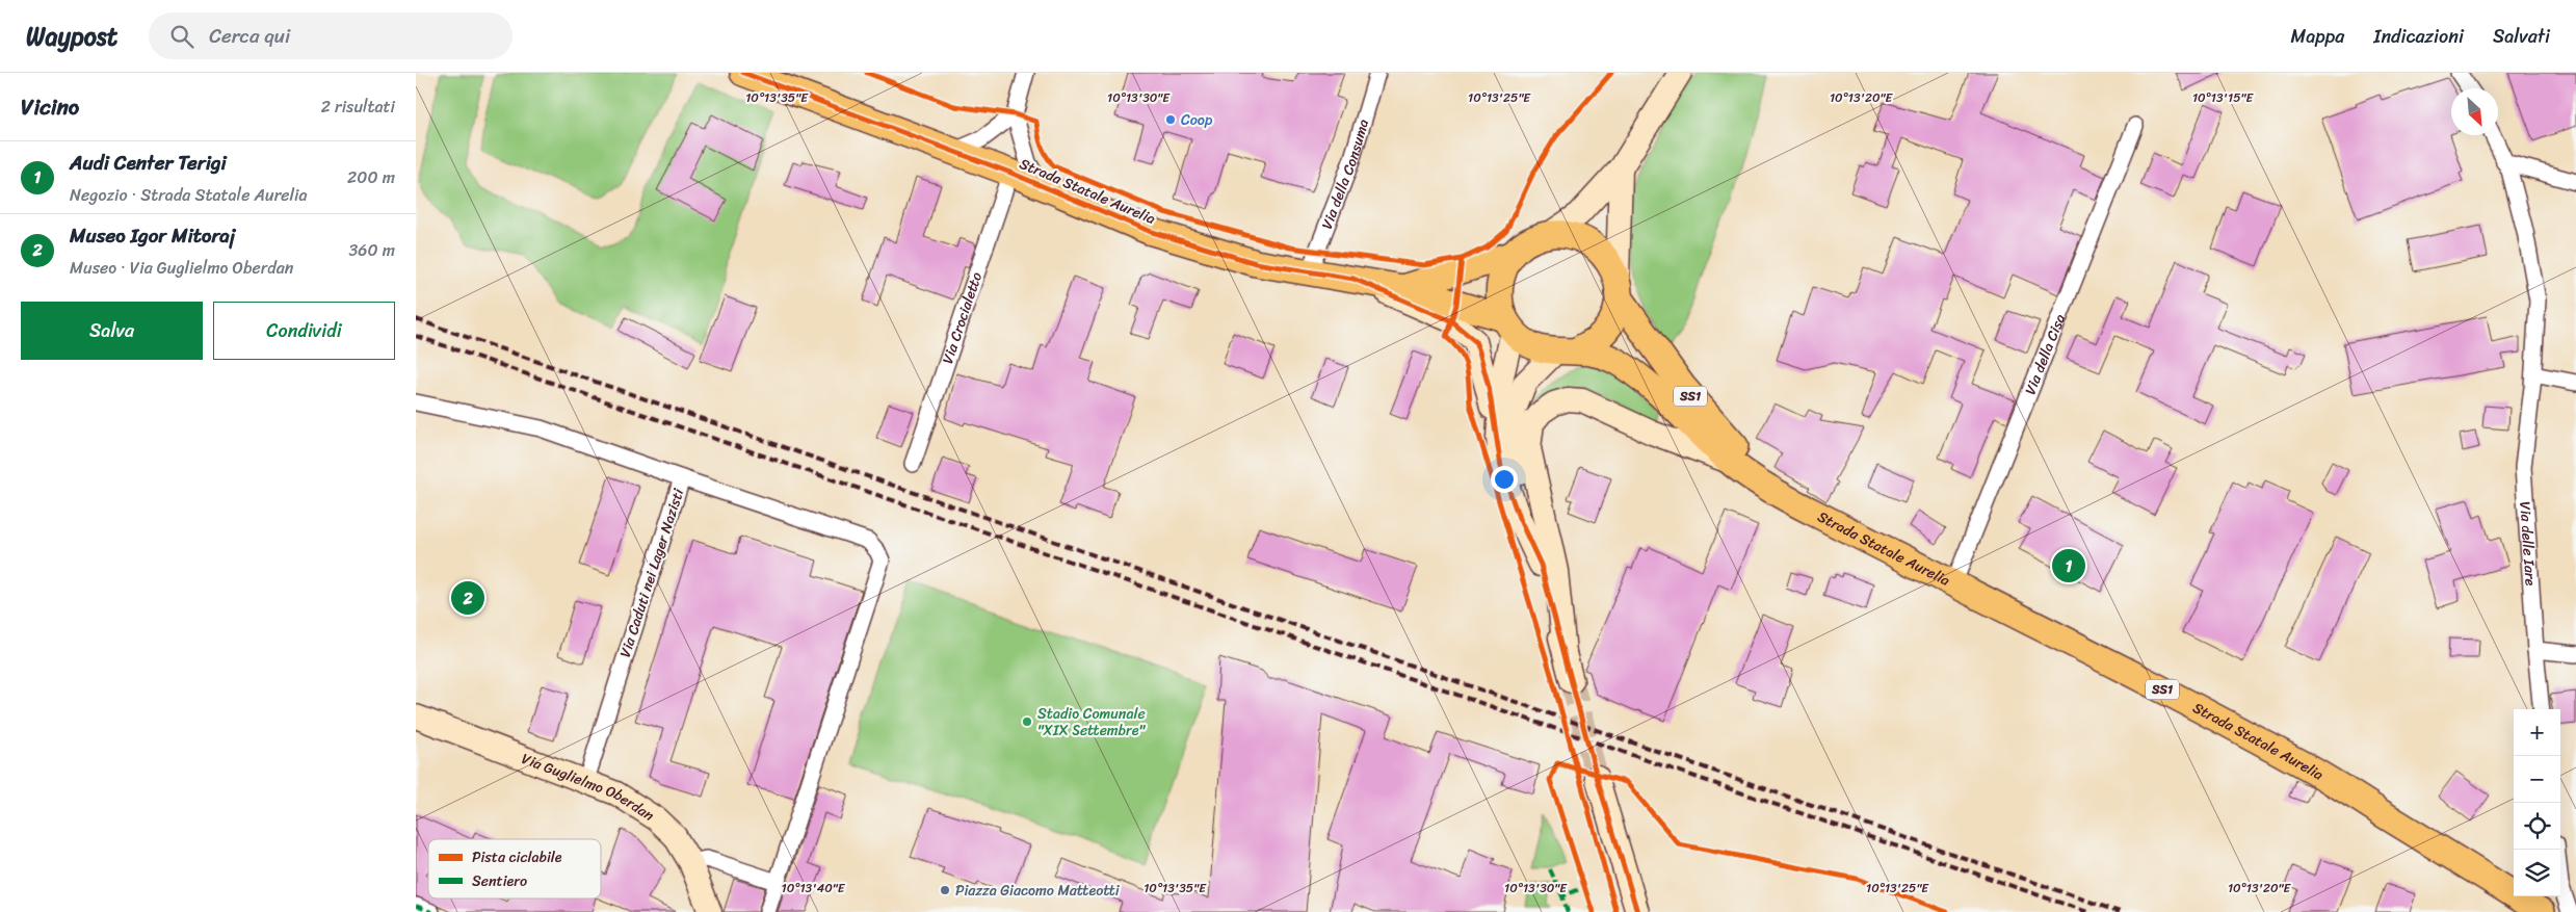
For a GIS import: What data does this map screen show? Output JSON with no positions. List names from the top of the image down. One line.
{"streets":{"main road":["Strada Statale Aurelia","SS1"],"street":["Via della Consuma","Via Crocialetto","Via della Cisa","Via delle Iare","Via Caduti nei Lager Nazisti","Via Guglielmo Oberdan"]},"crossings":[["Via della Consuma","Strada Statale Aurelia"],["Strada Statale Aurelia","Via Crocialetto"],["Strada Statale Aurelia","Via della Cisa"],["Via Caduti nei Lager Nazisti","Via Guglielmo Oberdan"]],"places":["Coop","Stadio Comunale \"XIX Settembre\"","Piazza Giacomo Matteotti"],"legend":["Pista ciclabile","Sentiero"],"north":"bottom right","page":{"header":"Waypost","search":"Cerca qui","nav":["Mappa","Indicazioni","Salvati"],"heading":["Vicino","2 risultati"],"list":[{"mark":"1","name":"Audi Center Terigi","note":"Negozio · Strada Statale Aurelia","value":"200 m"},{"mark":"2","name":"Museo Igor Mitoraj","note":"Museo · Via Guglielmo Oberdan","value":"360 m"}],"buttons":["Salva","Condividi"],"pins":["1","2"],"map_buttons":["+","−"]},"coordinates":["10°13'35\"E","10°13'30\"E","10°13'25\"E","10°13'20\"E","10°13'15\"E","10°13'40\"E"]}
